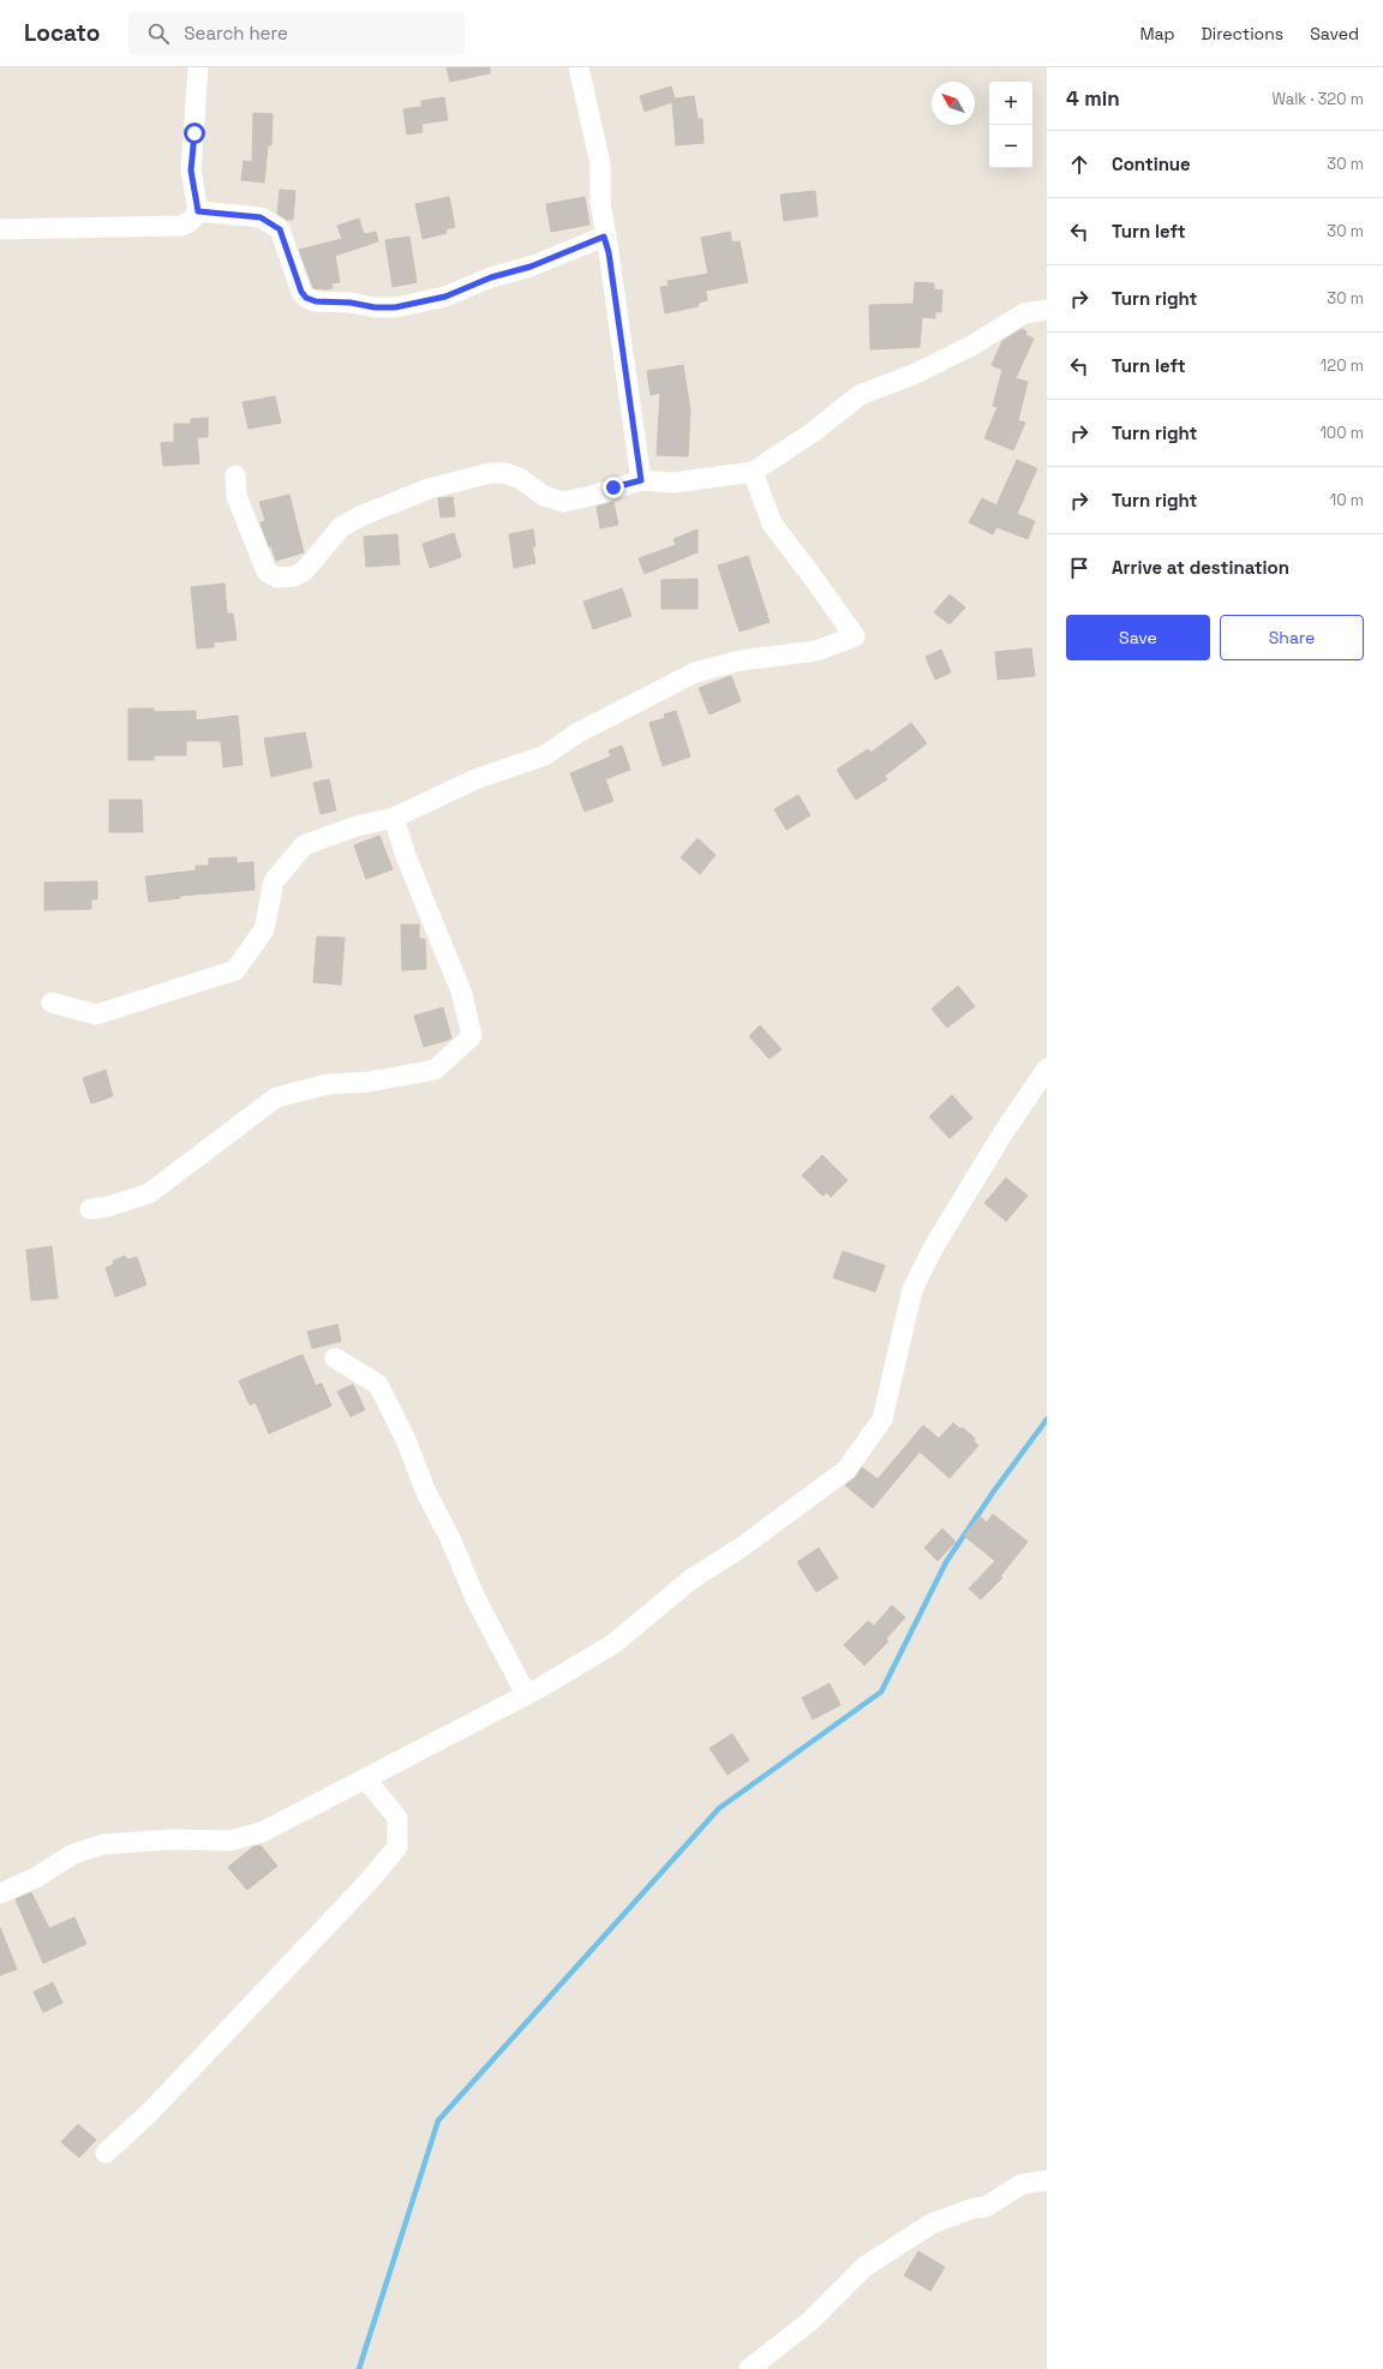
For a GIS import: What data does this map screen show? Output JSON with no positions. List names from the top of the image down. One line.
{"north":"top left","page":{"header":"Locato","search":"Search here","nav":["Map","Directions","Saved"],"heading":["4 min","Walk · 320 m"],"map_buttons":["+","−"],"list":[["Continue","30 m"],["Turn left","30 m"],["Turn right","30 m"],["Turn left","120 m"],["Turn right","100 m"],["Turn right","10 m"],"Arrive at destination"],"buttons":["Save","Share"]}}
